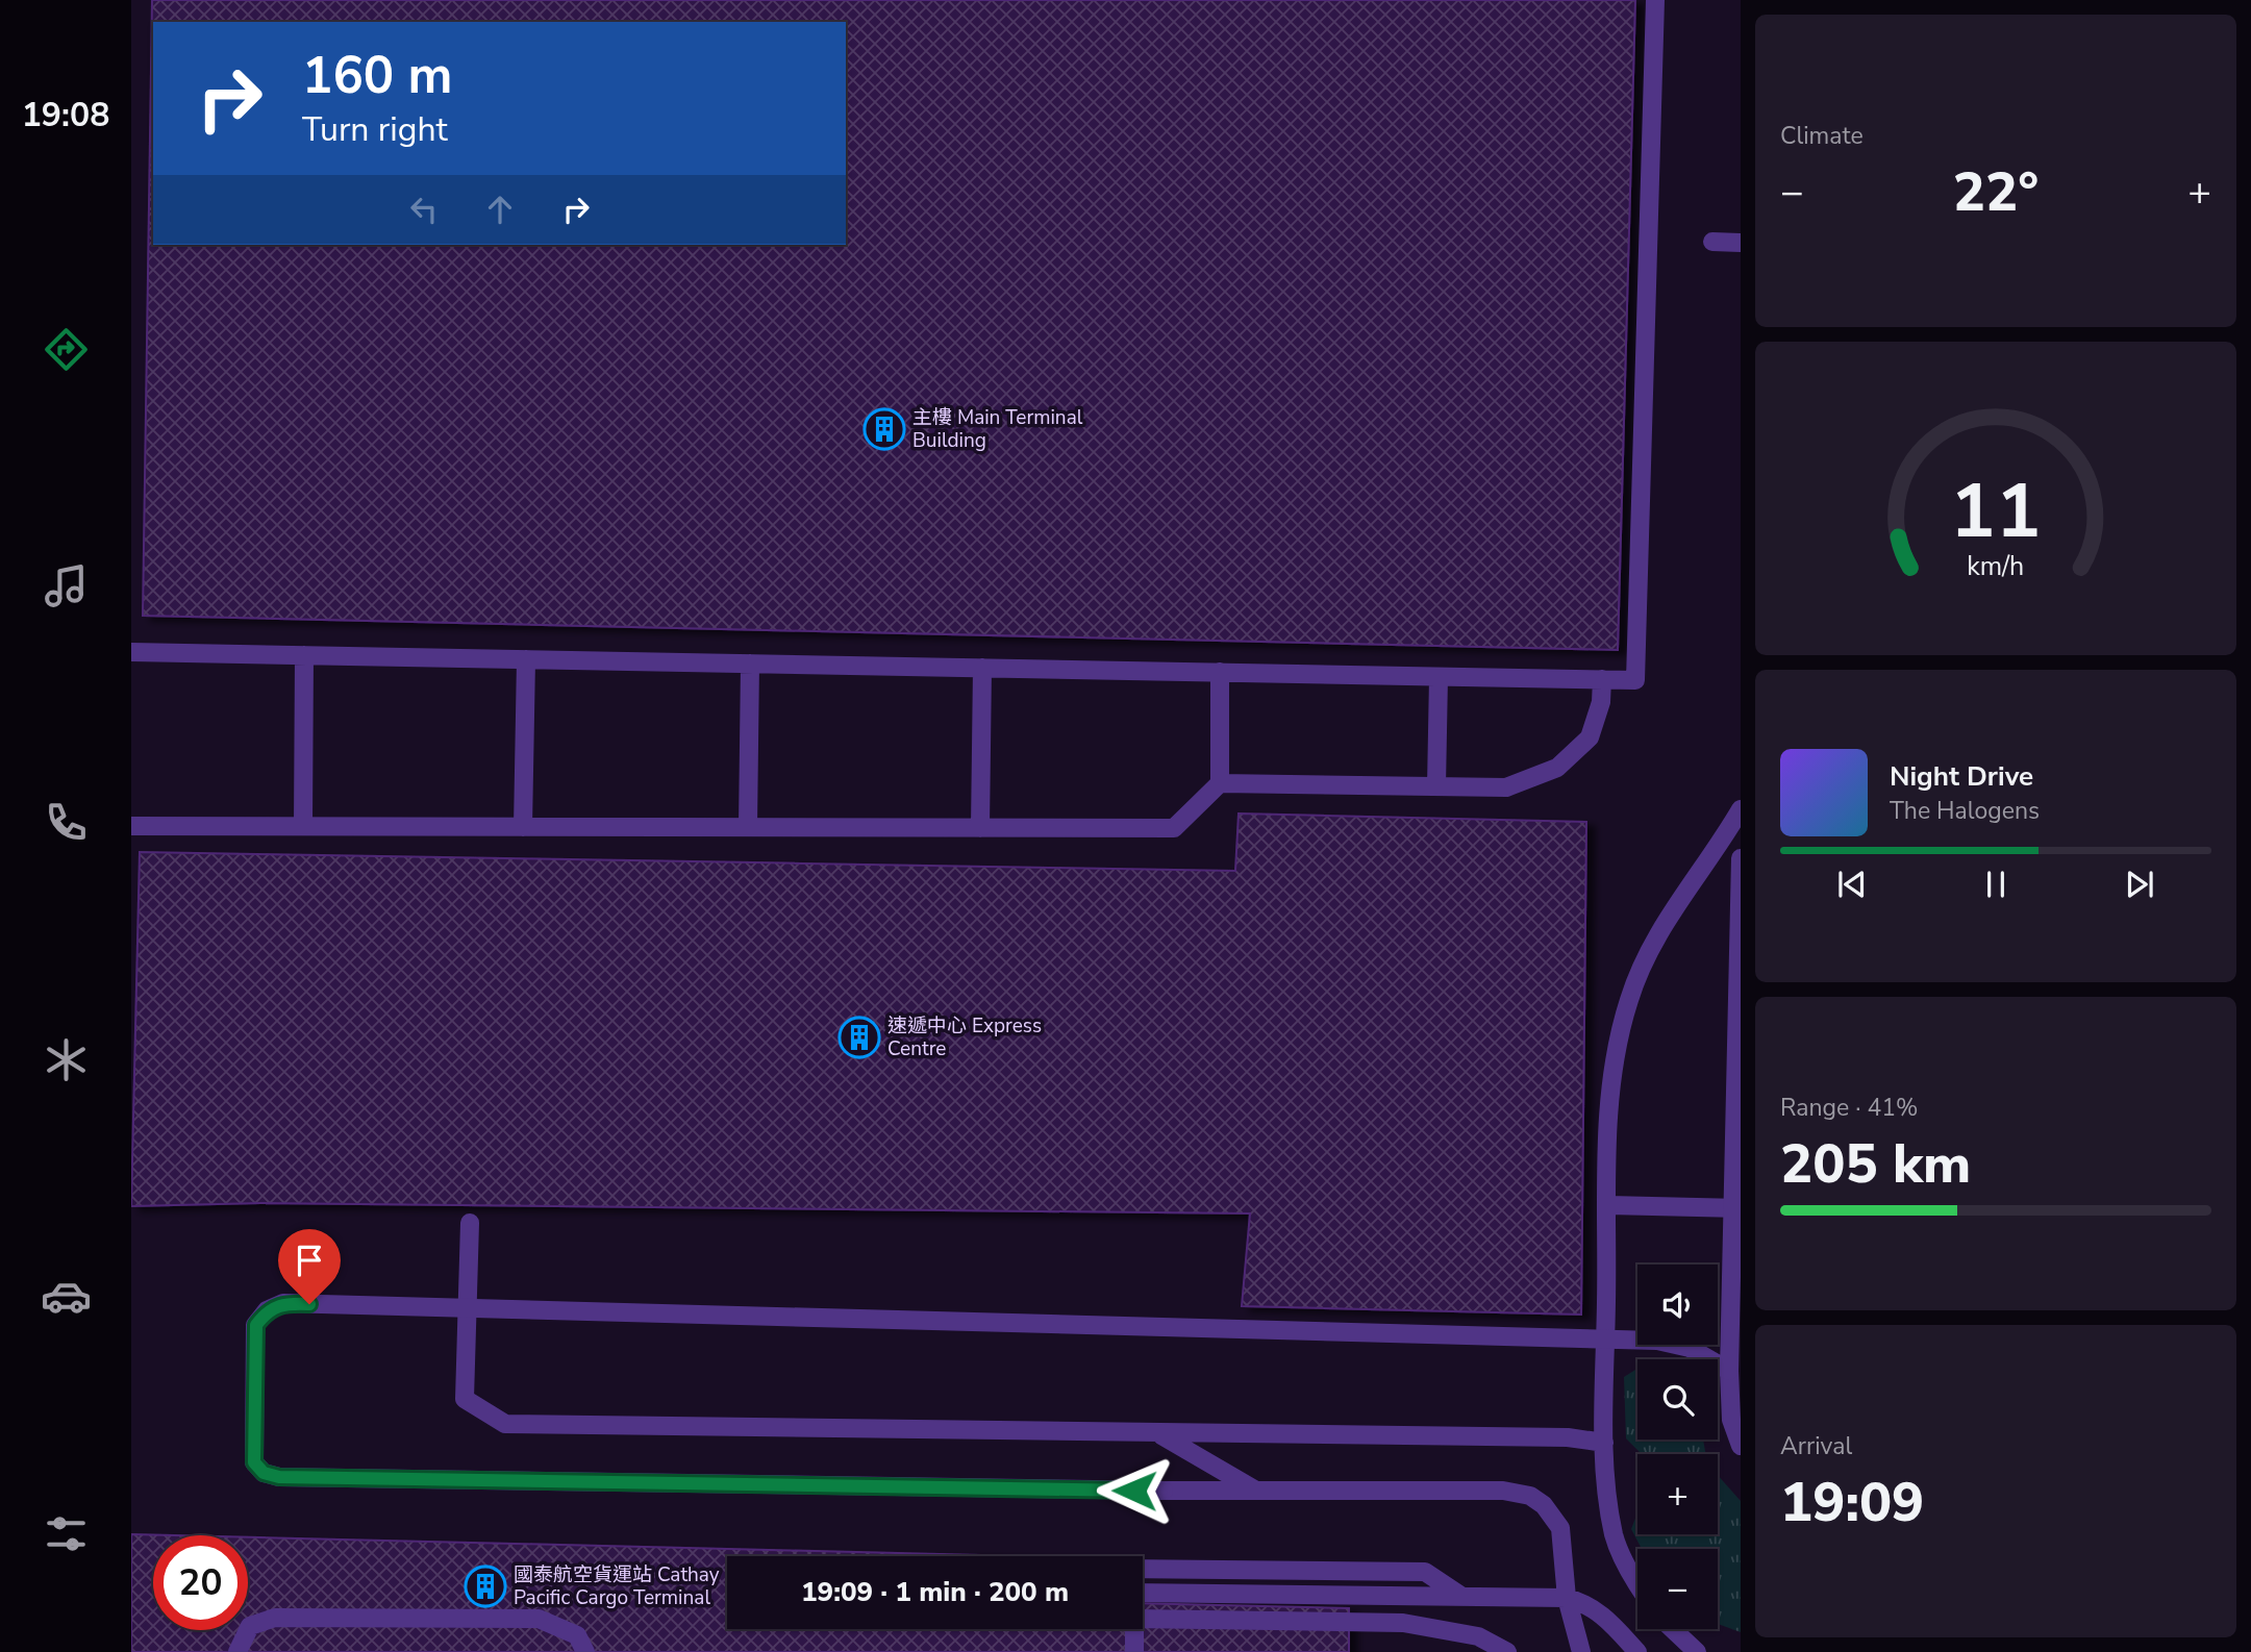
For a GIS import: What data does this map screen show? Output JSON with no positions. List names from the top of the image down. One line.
{"places":{"building":["主樓 Main Terminal Building","速遞中心 Express Centre","國泰航空貨運站 Cathay Pacific Cargo Terminal"]},"page":{"tabs":"19:08","tile":["Climate",["Range · 41%","205 km"],["Arrival","19:09"]],"turn":["160 m","Turn right"],"heat":["−","22°","+"],"song":["Night Drive","The Halogens"],"map_buttons":["+","−"],"limit":"20","trip":"19:09 · 1 min · 200 m","gauge":["11","km/h"]}}
